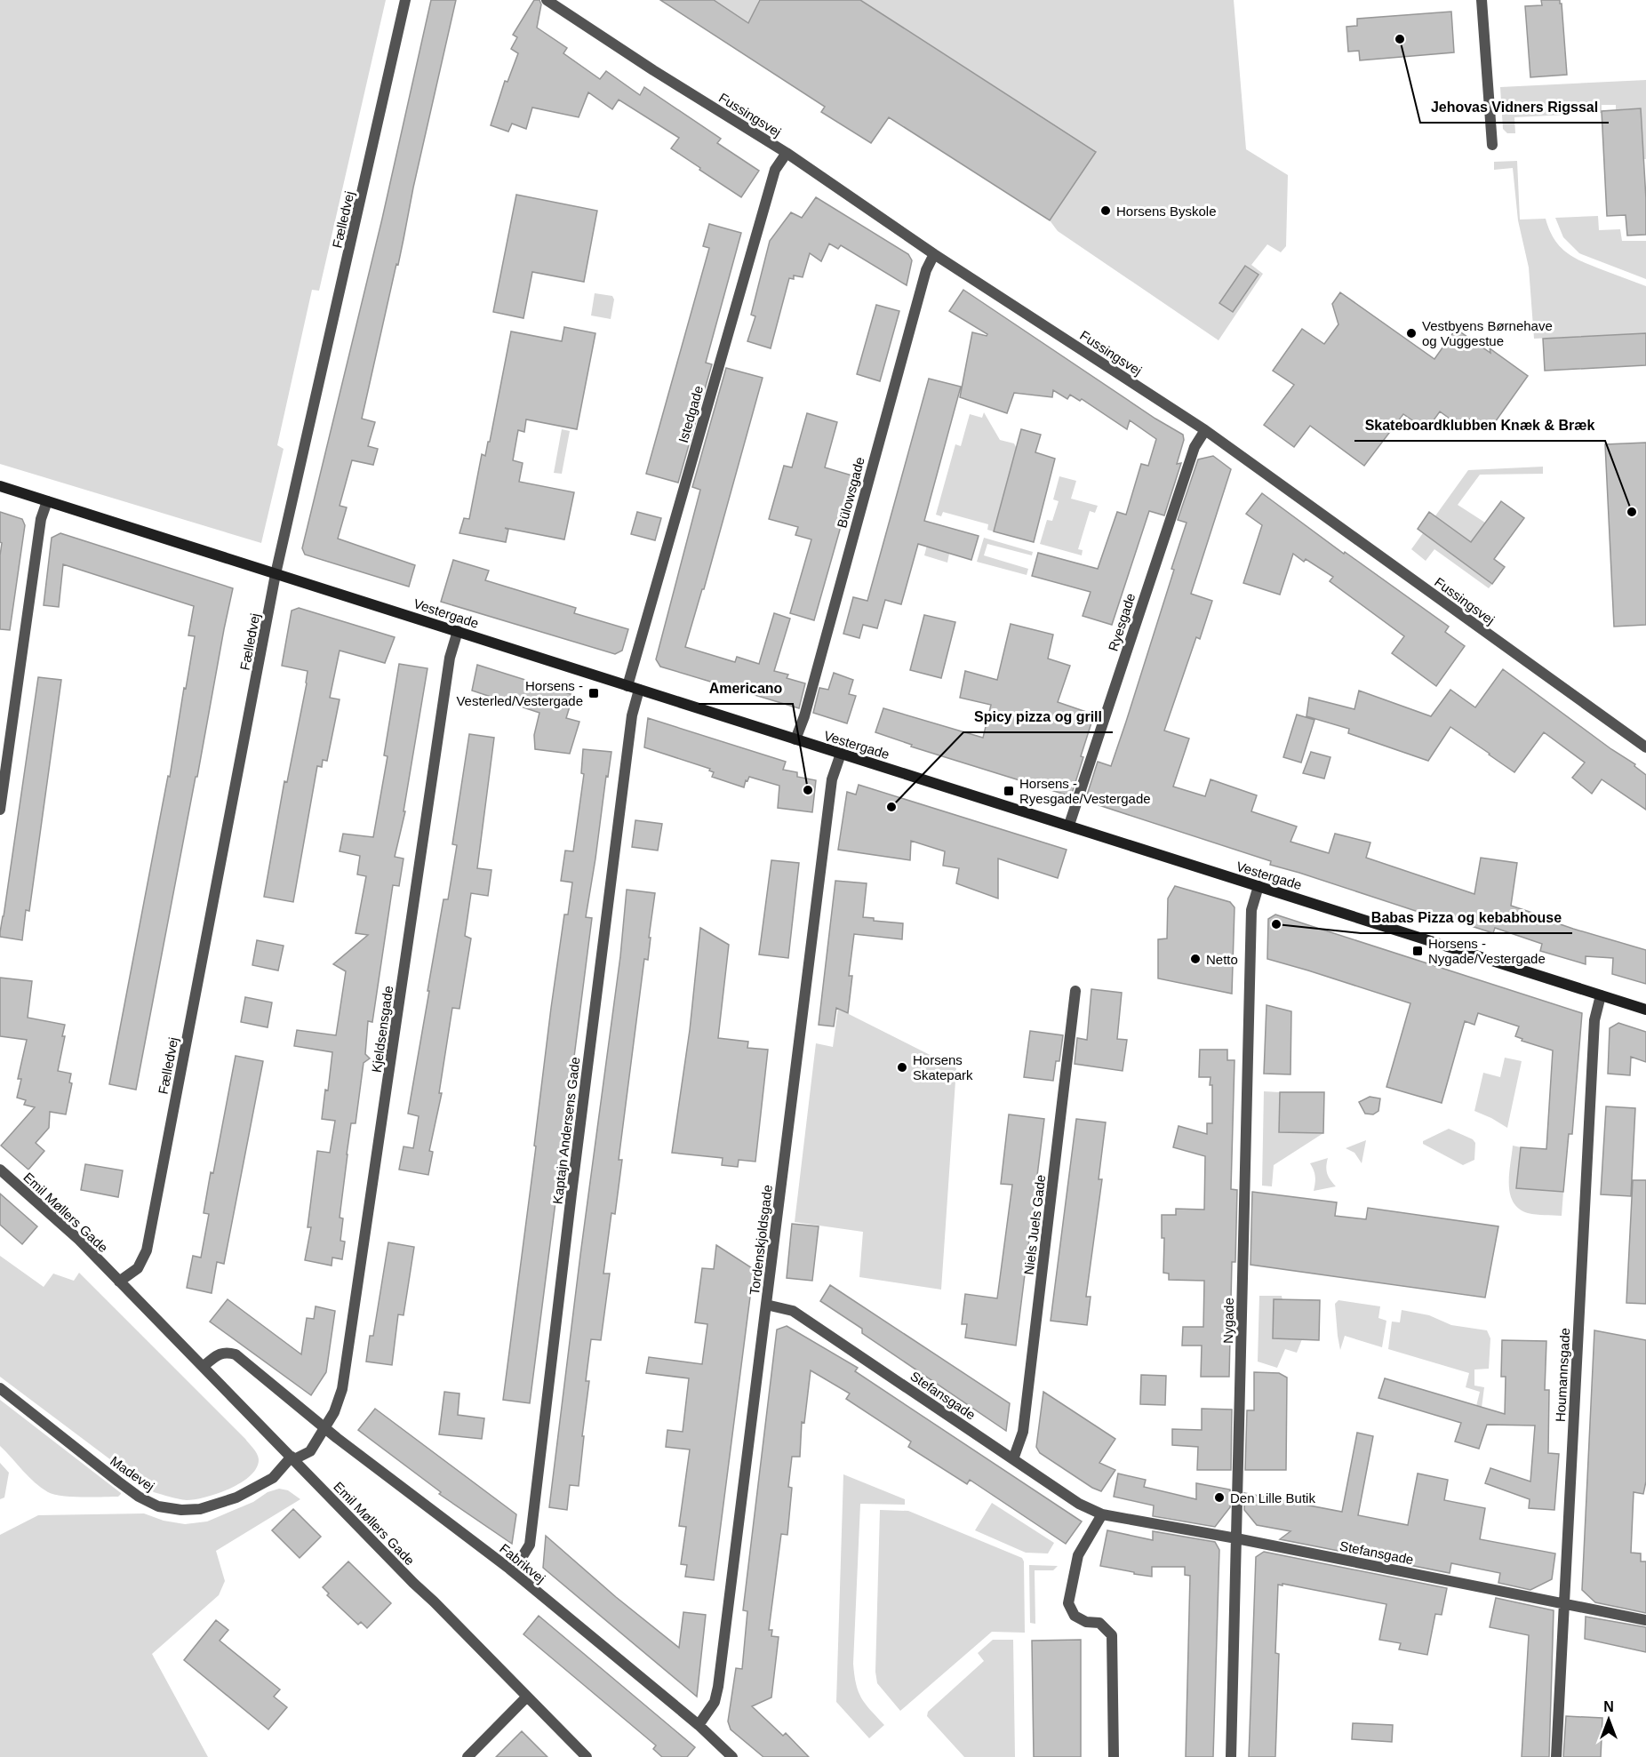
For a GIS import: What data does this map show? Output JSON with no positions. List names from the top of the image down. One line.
{"streets":{"main road":["Vestergade"],"street":["Fussingsvej","Fælledvej","Istedgade","Bülowsgade","Ryesgade","Kjeldsensgade","Kaptajn Andersens Gade","Emil Møllers Gade","Niels Juels Gade","Tordenskjoldsgade","Nygade","Houmannsgade","Stefansgade","Madevej","Fabrikvej"]},"crossings":[["Fussingsvej","Istedgade"],["Fussingsvej","Bülowsgade"],["Fussingsvej","Ryesgade"],["Fælledvej","Vestergade"],["Fælledvej","Emil Møllers Gade"],["Istedgade","Vestergade"],["Bülowsgade","Vestergade"],["Vestergade","Ryesgade"],["Vestergade","Kjeldsensgade"],["Vestergade","Kaptajn Andersens Gade"],["Vestergade","Tordenskjoldsgade"],["Vestergade","Nygade"],["Vestergade","Houmannsgade"],["Kjeldsensgade","Fabrikvej"],["Kaptajn Andersens Gade","Fabrikvej"],["Emil Møllers Gade","Madevej"],["Niels Juels Gade","Stefansgade"],["Tordenskjoldsgade","Stefansgade"],["Tordenskjoldsgade","Fabrikvej"],["Nygade","Stefansgade"],["Houmannsgade","Stefansgade"]],"places":{"other":["Jehovas Vidners Rigssal","Horsens Byskole","Vestbyens Børnehave og Vuggestue","Skateboardklubben Knæk & Bræk","Americano","Spicy pizza og grill","Babas Pizza og kebabhouse","Netto","Horsens Skatepark","Den Lille Butik"],"transit":["Horsens - Vesterled/Vestergade","Horsens - Ryesgade/Vestergade","Horsens - Nygade/Vestergade"]},"north":"top"}
